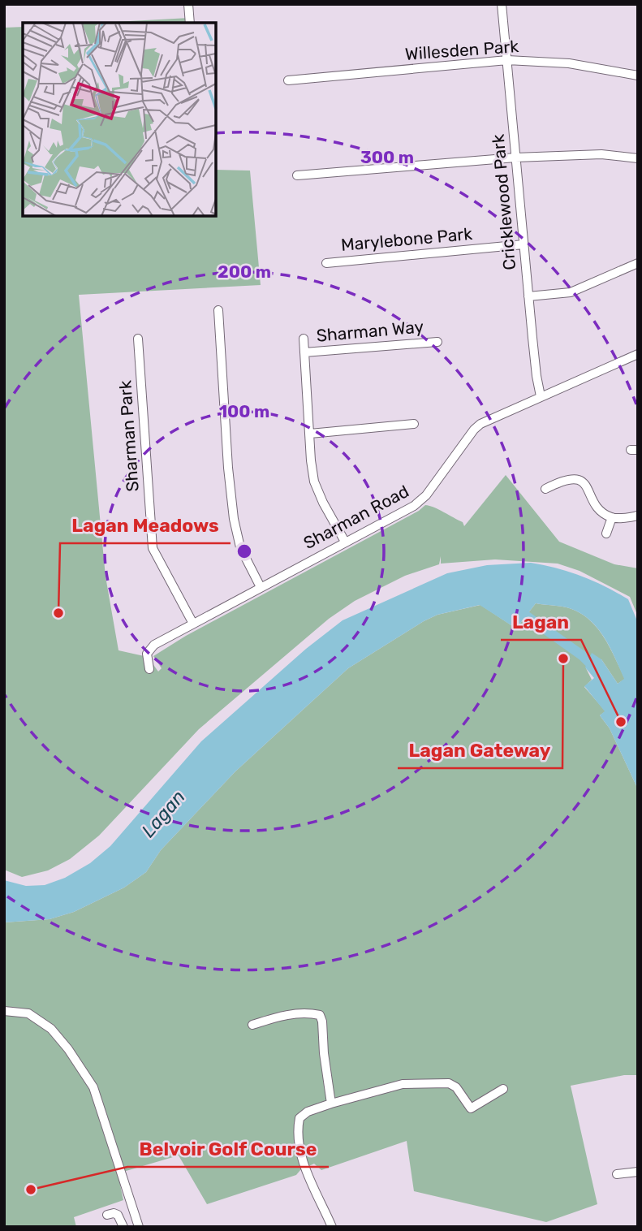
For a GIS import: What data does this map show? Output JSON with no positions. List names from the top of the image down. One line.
{"streets":{"street":["Willesden Park","Cricklewood Park","Marylebone Park","Sharman Way","Sharman Park","Sharman Road"]},"crossings":[["Willesden Park","Cricklewood Park"],["Cricklewood Park","Marylebone Park"],["Cricklewood Park","Sharman Road"],["Sharman Park","Sharman Road"]],"water":["Lagan"],"places":["Lagan Meadows","Lagan Gateway","Lagan","Belvoir Golf Course"],"rings":["300 m","200 m","100 m"]}
